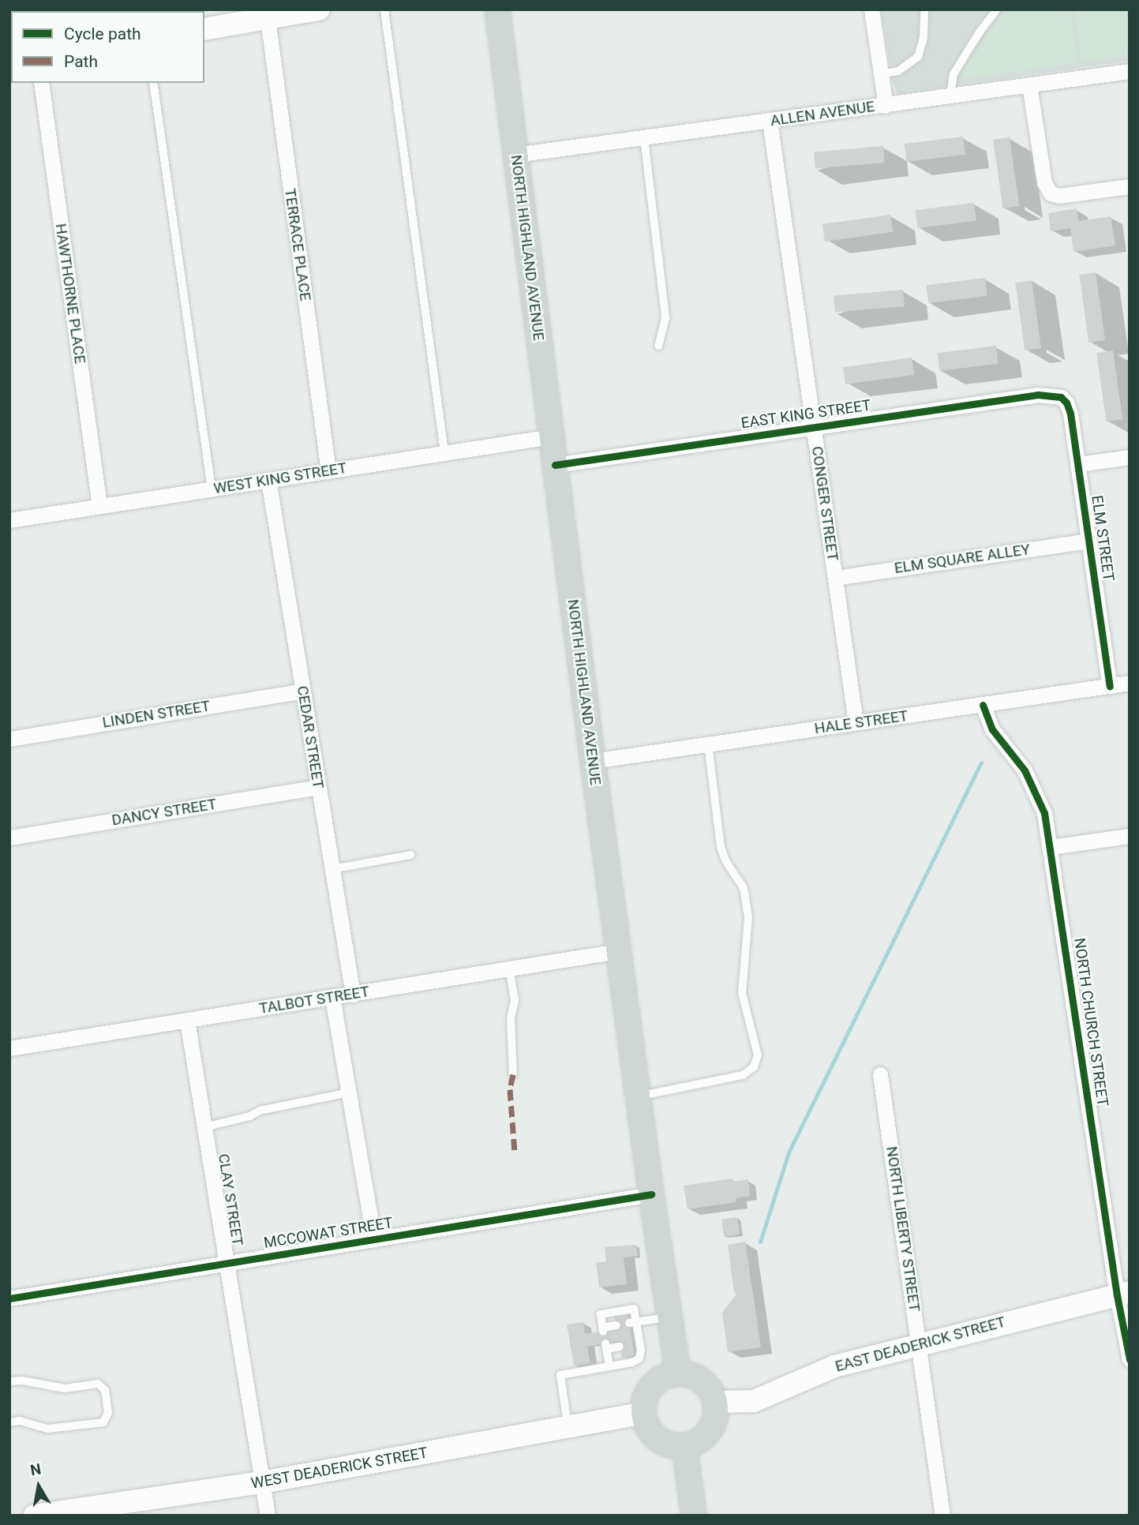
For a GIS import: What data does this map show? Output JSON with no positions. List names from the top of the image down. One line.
{"streets":{"main road":["NORTH HIGHLAND AVENUE"],"street":["ALLEN AVENUE","TERRACE PLACE","HAWTHORNE PLACE","EAST KING STREET","WEST KING STREET","CONGER STREET","ELM STREET","ELM SQUARE ALLEY","LINDEN STREET","HALE STREET","CEDAR STREET","DANCY STREET","TALBOT STREET","NORTH CHURCH STREET","CLAY STREET","NORTH LIBERTY STREET","MCCOWAT STREET","EAST DEADERICK STREET","WEST DEADERICK STREET"]},"crossings":[["ALLEN AVENUE","NORTH HIGHLAND AVENUE"],["ALLEN AVENUE","CONGER STREET"],["TERRACE PLACE","WEST KING STREET"],["NORTH HIGHLAND AVENUE","EAST KING STREET"],["NORTH HIGHLAND AVENUE","WEST KING STREET"],["NORTH HIGHLAND AVENUE","HALE STREET"],["NORTH HIGHLAND AVENUE","TALBOT STREET"],["NORTH HIGHLAND AVENUE","MCCOWAT STREET"],["NORTH HIGHLAND AVENUE","EAST DEADERICK STREET"],["NORTH HIGHLAND AVENUE","WEST DEADERICK STREET"],["HAWTHORNE PLACE","WEST KING STREET"],["EAST KING STREET","CONGER STREET"],["EAST KING STREET","ELM STREET"],["WEST KING STREET","CEDAR STREET"],["CONGER STREET","ELM SQUARE ALLEY"],["CONGER STREET","HALE STREET"],["ELM STREET","ELM SQUARE ALLEY"],["ELM STREET","HALE STREET"],["LINDEN STREET","CEDAR STREET"],["HALE STREET","NORTH CHURCH STREET"],["CEDAR STREET","DANCY STREET"],["CEDAR STREET","TALBOT STREET"],["TALBOT STREET","CLAY STREET"],["NORTH CHURCH STREET","EAST DEADERICK STREET"],["CLAY STREET","MCCOWAT STREET"],["CLAY STREET","WEST DEADERICK STREET"],["NORTH LIBERTY STREET","EAST DEADERICK STREET"],["EAST DEADERICK STREET","WEST DEADERICK STREET"]],"legend":["Cycle path","Path"],"north":"top"}
